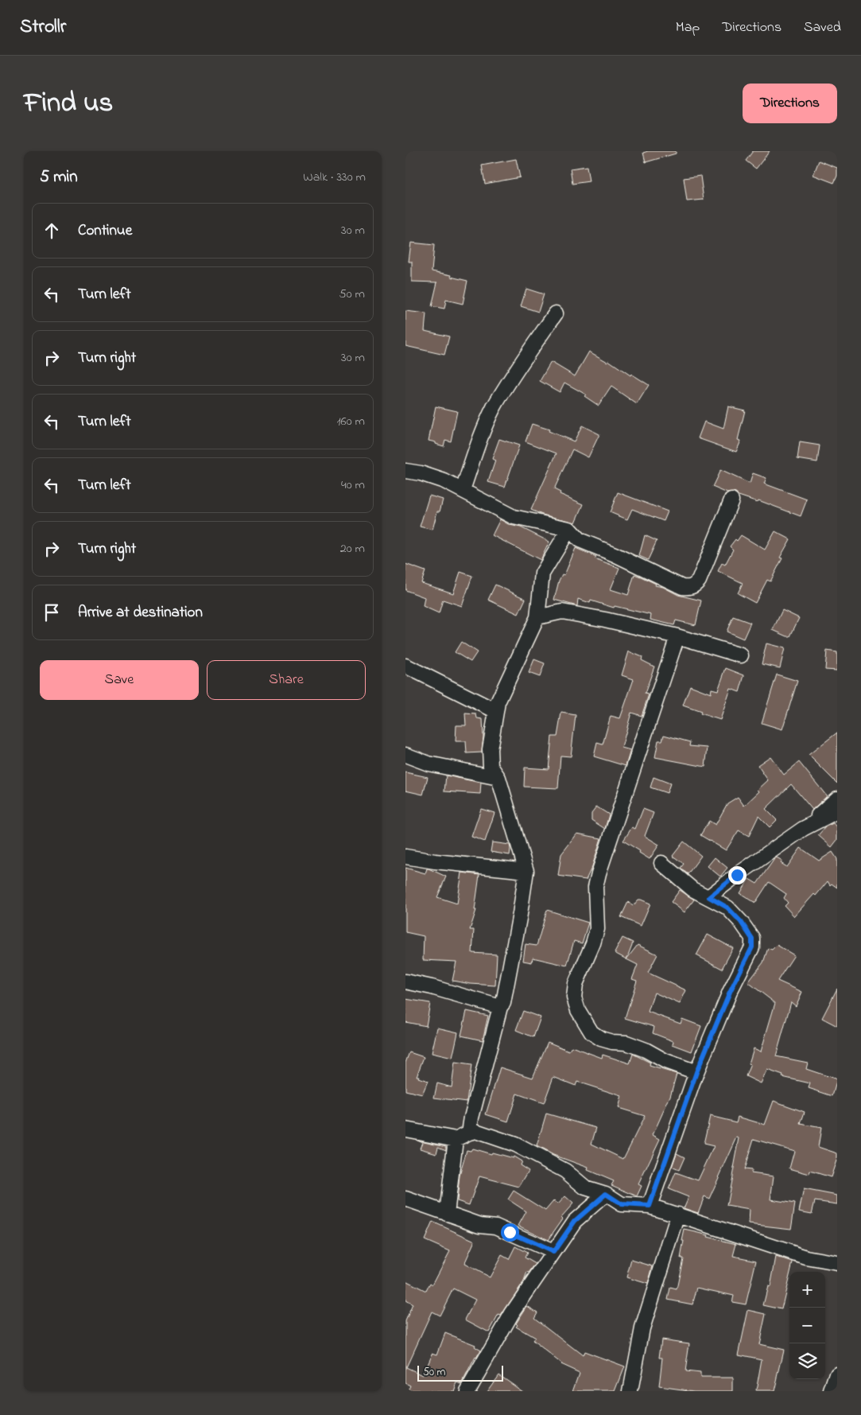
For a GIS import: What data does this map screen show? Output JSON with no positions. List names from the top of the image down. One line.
{"scale_bar":"50 m","page":{"header":"Strollr","nav":["Map","Directions","Saved"],"title":"Find us","buttons":["Directions",["Save","Share"]],"heading":["5 min","Walk · 330 m"],"list":[["Continue","30 m"],["Turn left","50 m"],["Turn right","30 m"],["Turn left","160 m"],["Turn left","40 m"],["Turn right","20 m"],"Arrive at destination"],"map_buttons":["+","−"],"scale":"50 m"}}
